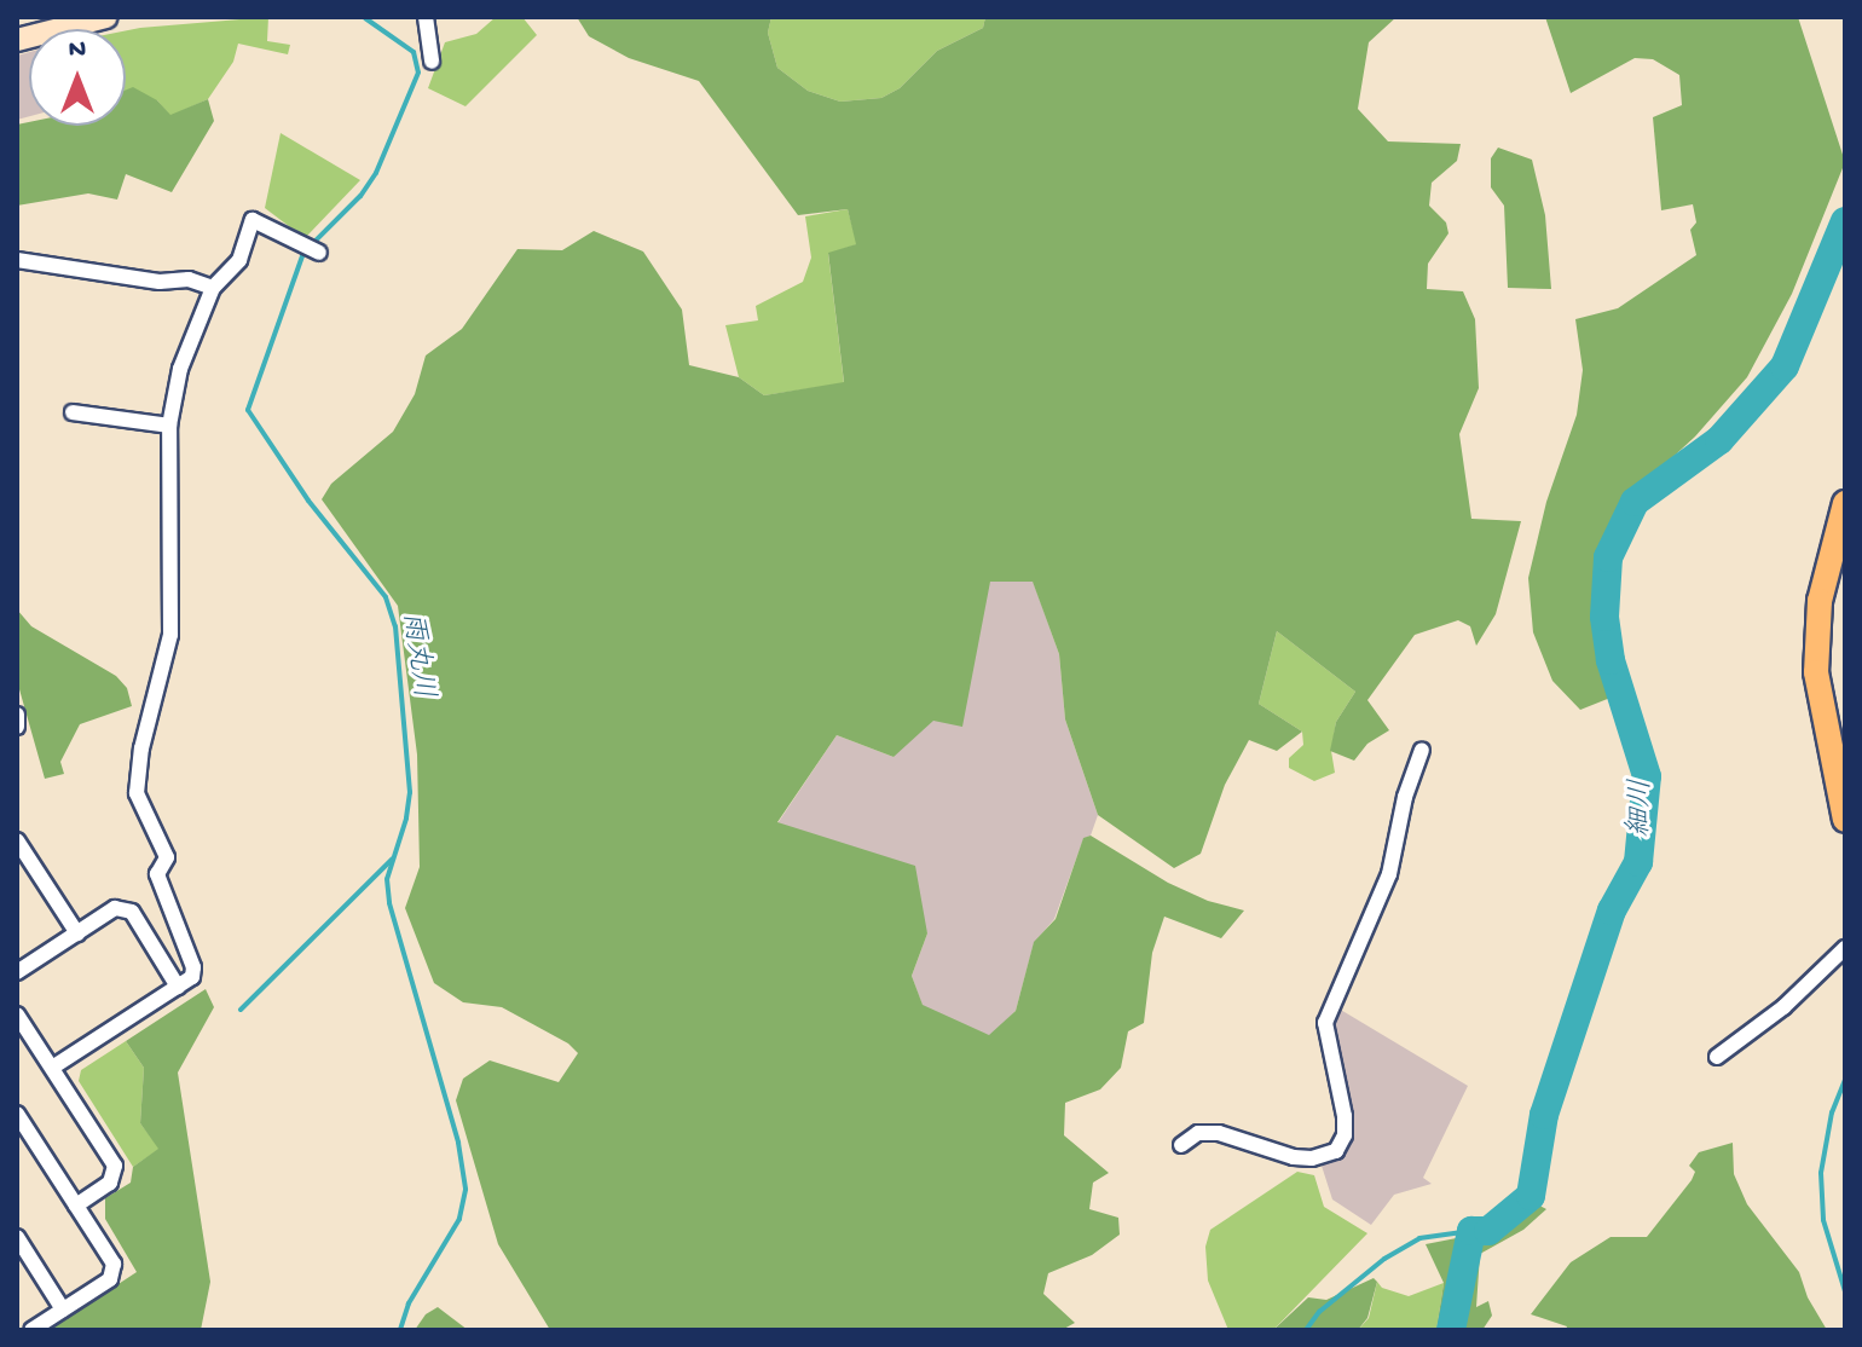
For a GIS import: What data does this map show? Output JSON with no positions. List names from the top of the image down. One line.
{"water":["雨丸川","細川"],"north":"top"}
